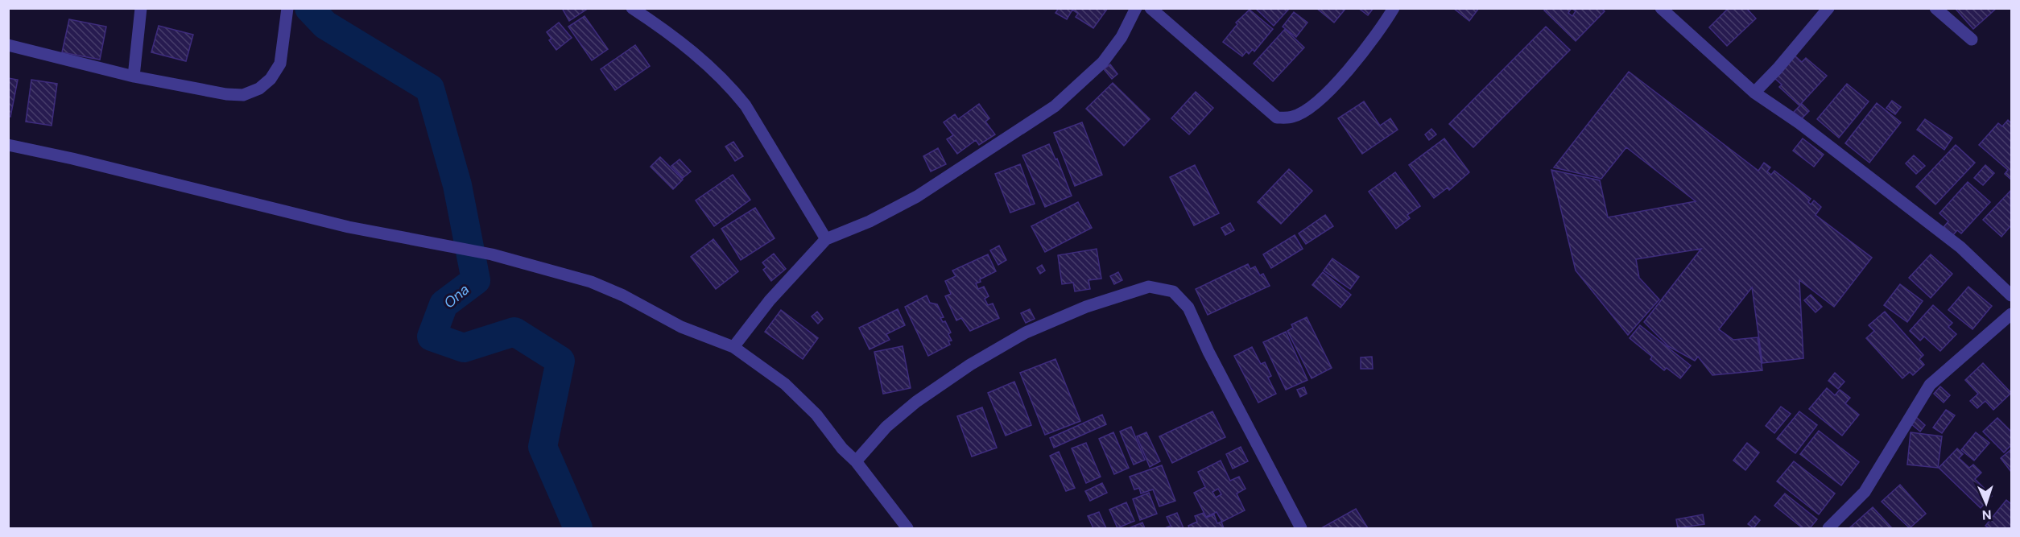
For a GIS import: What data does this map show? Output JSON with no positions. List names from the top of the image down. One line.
{"water":["Ona"],"north":"bottom"}
